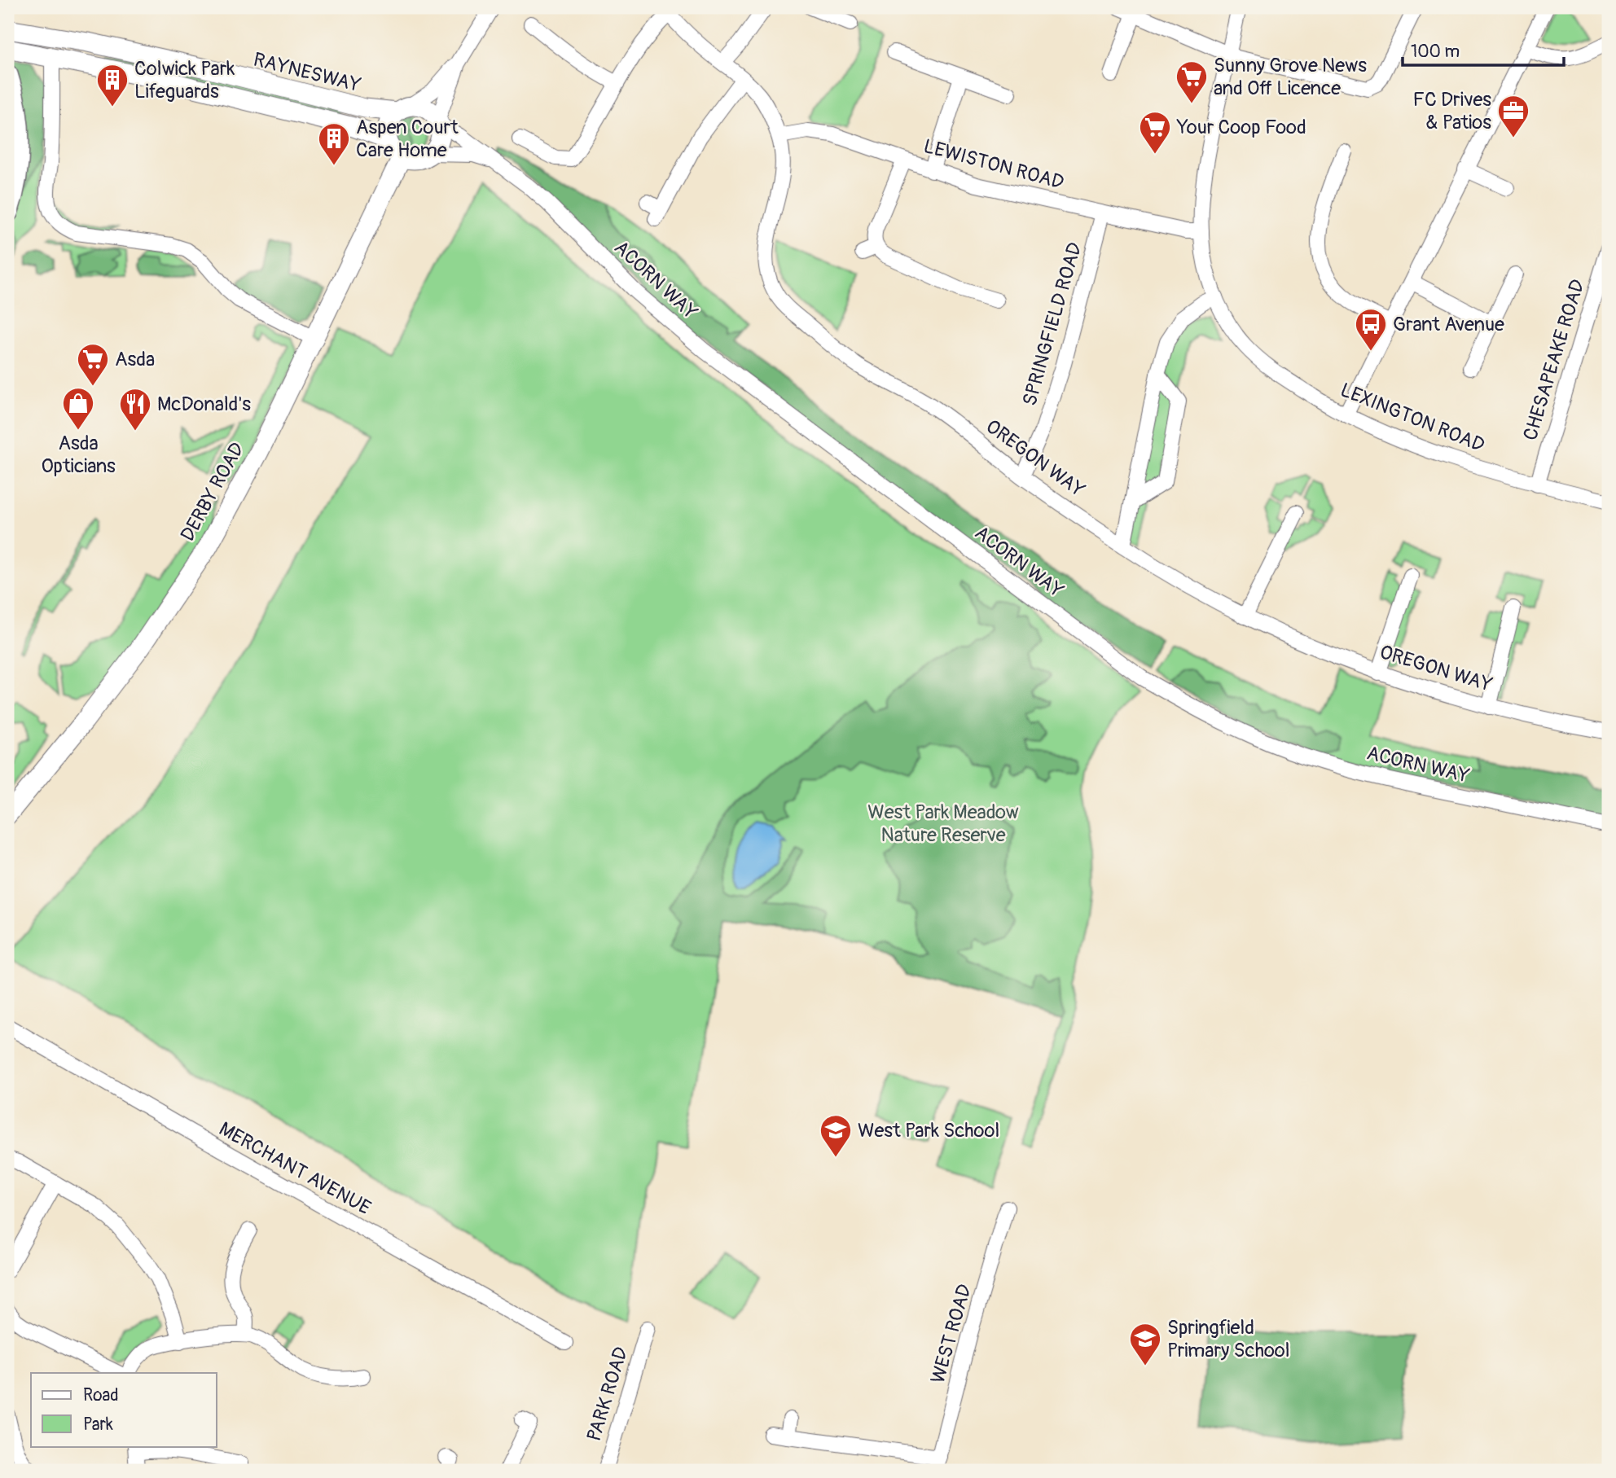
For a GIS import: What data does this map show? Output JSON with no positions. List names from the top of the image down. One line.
{"streets":{"main road":["RAYNESWAY","DERBY ROAD"],"street":["LEWISTON ROAD","ACORN WAY","SPRINGFIELD ROAD","CHESAPEAKE ROAD","LEXINGTON ROAD","OREGON WAY","MERCHANT AVENUE","WEST ROAD","PARK ROAD"]},"crossings":[["RAYNESWAY","ACORN WAY"],["RAYNESWAY","DERBY ROAD"],["LEWISTON ROAD","SPRINGFIELD ROAD"],["LEWISTON ROAD","LEXINGTON ROAD"],["LEWISTON ROAD","OREGON WAY"],["ACORN WAY","DERBY ROAD"],["SPRINGFIELD ROAD","OREGON WAY"],["CHESAPEAKE ROAD","LEXINGTON ROAD"]],"parks":["West Park Meadow Nature Reserve"],"places":{"supermarket":["Sunny Grove News and Off Licence","Your Coop Food","Asda"],"building":["Colwick Park Lifeguards","Aspen Court Care Home"],"office":["FC Drives & Patios"],"bus stop":["Grant Avenue"],"shop":["Asda Opticians"],"restaurant":["McDonald's"],"school or university":["West Park School","Springfield Primary School"]},"legend":["Road","Park"],"scale_bar":"100 m"}
